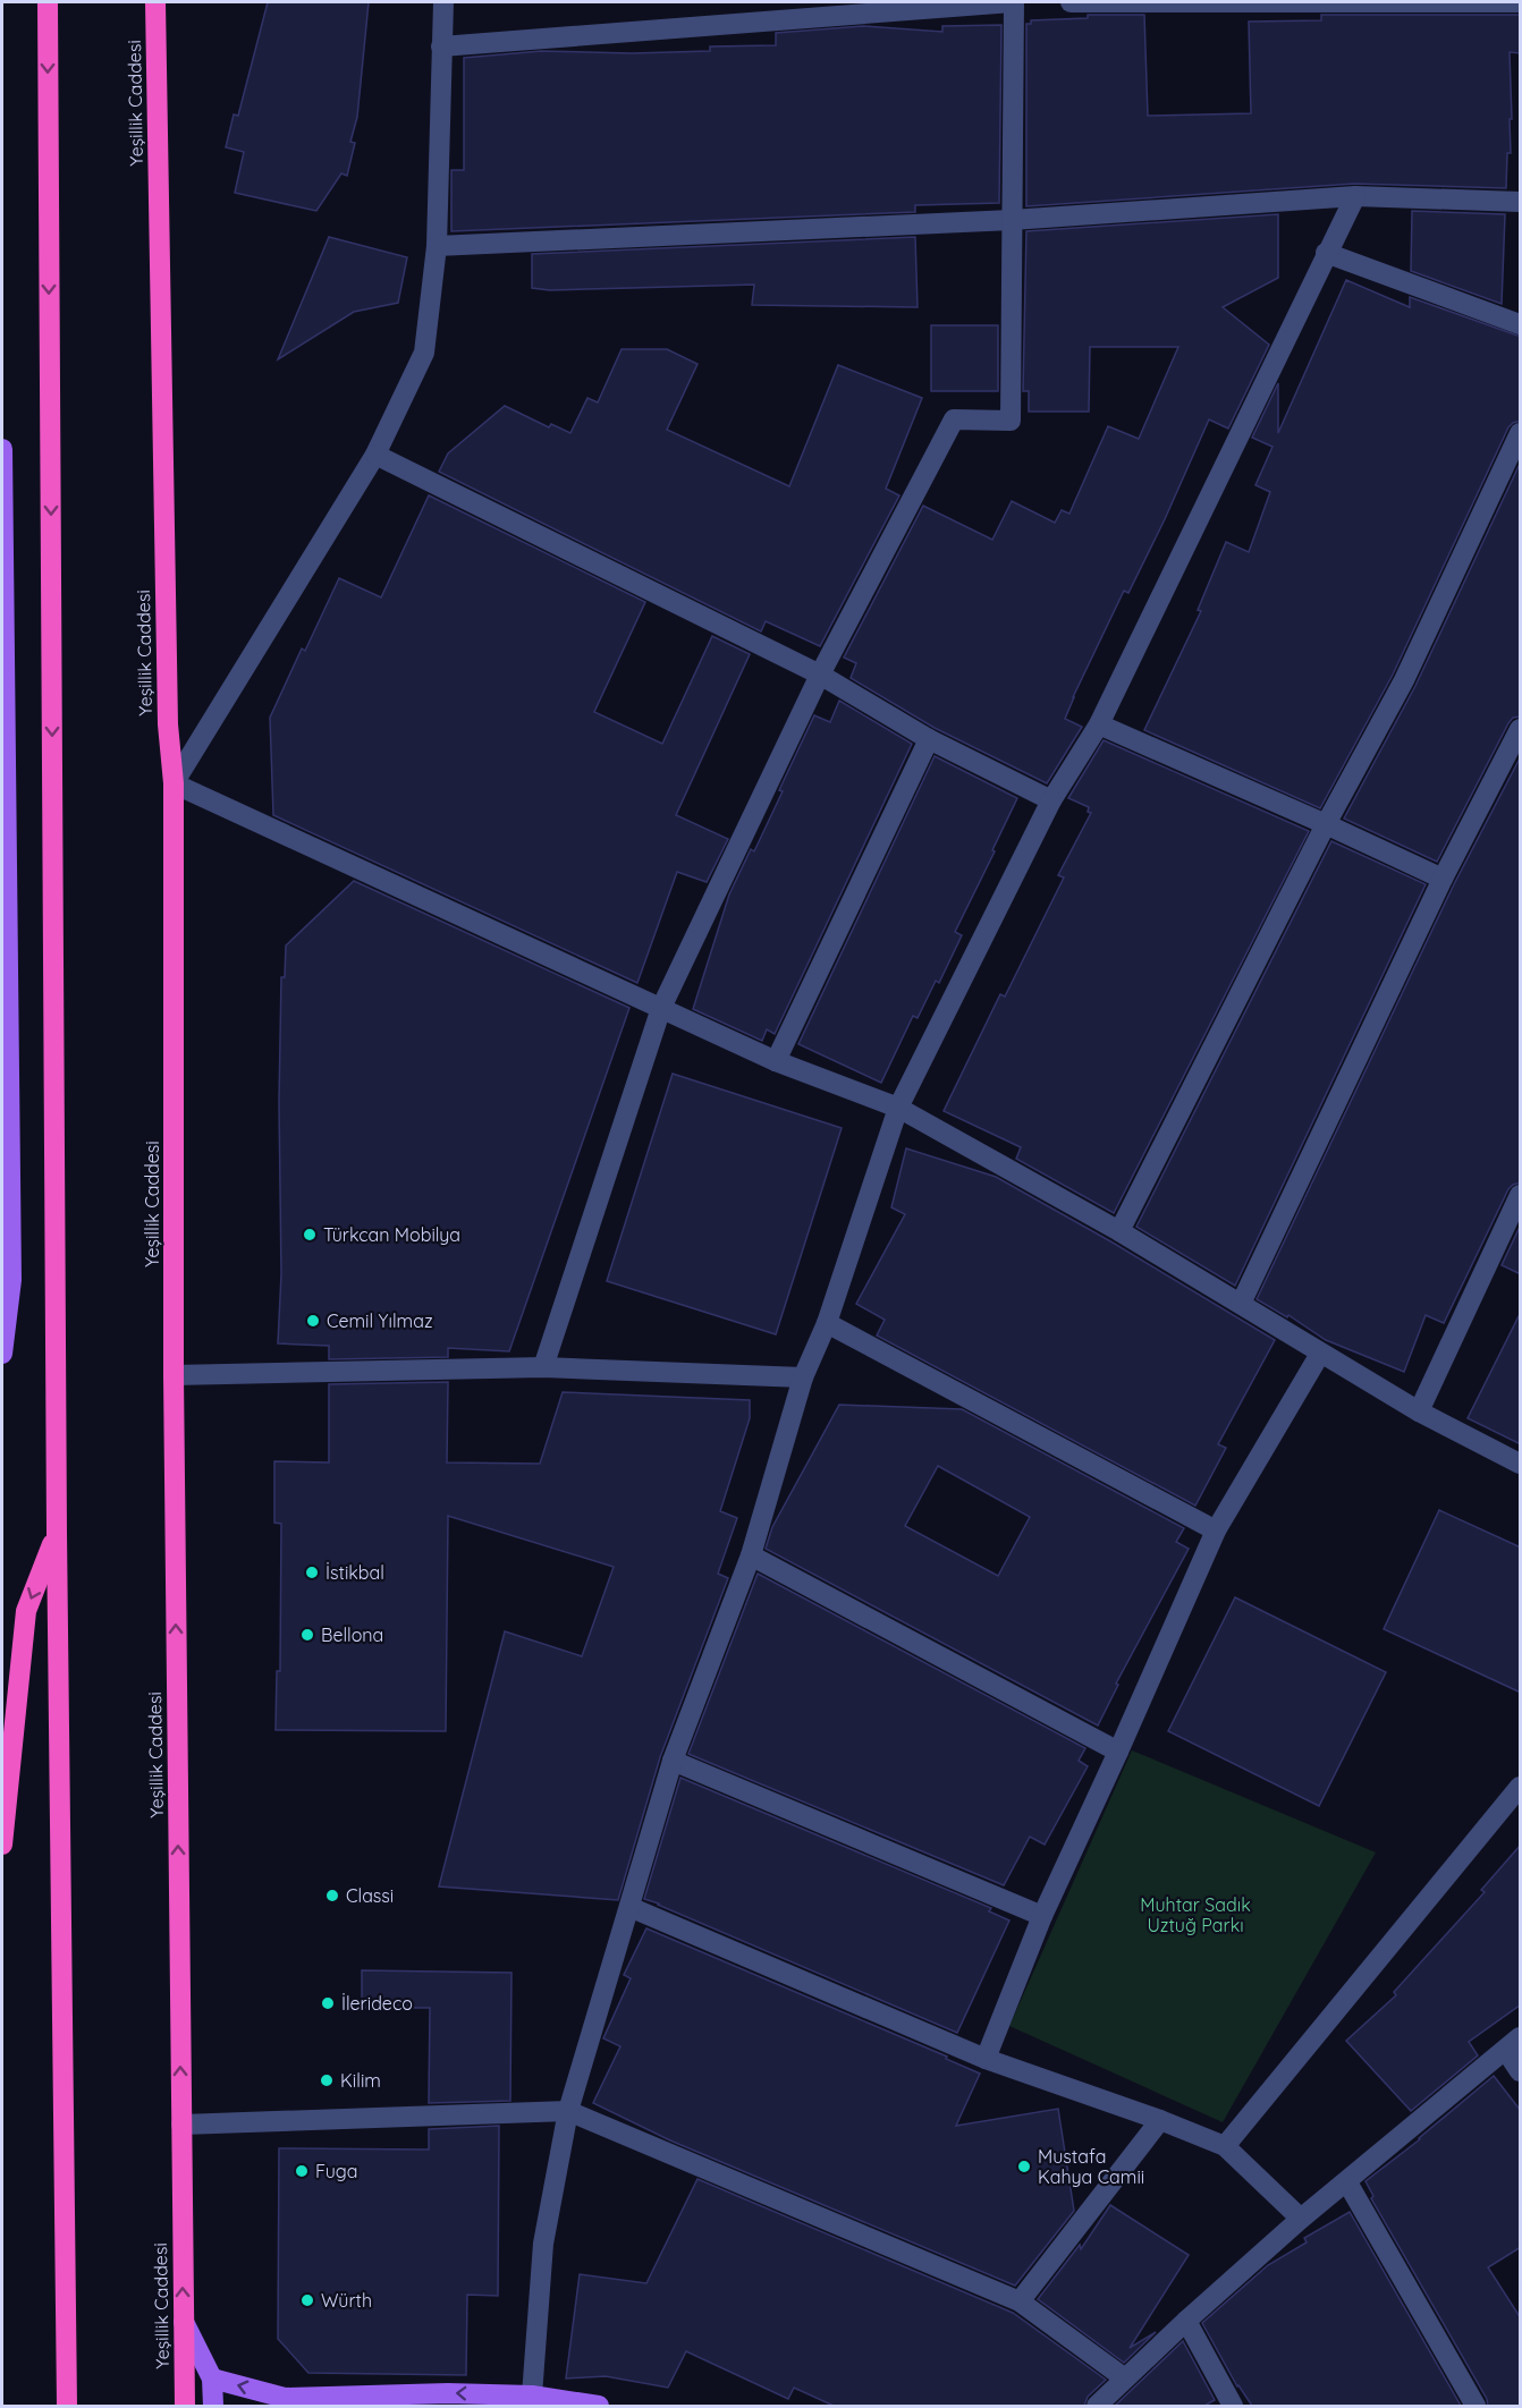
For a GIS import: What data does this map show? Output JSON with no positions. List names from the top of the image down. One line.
{"streets":{"highway":["Yeşillik Caddesi"]},"parks":["Muhtar Sadık Uztuğ Parkı"],"places":["Türkcan Mobilya","Cemil Yılmaz","İstikbal","Bellona","Classi","İlerideco","Kilim","Mustafa Kahya Camii","Fuga","Würth"]}
